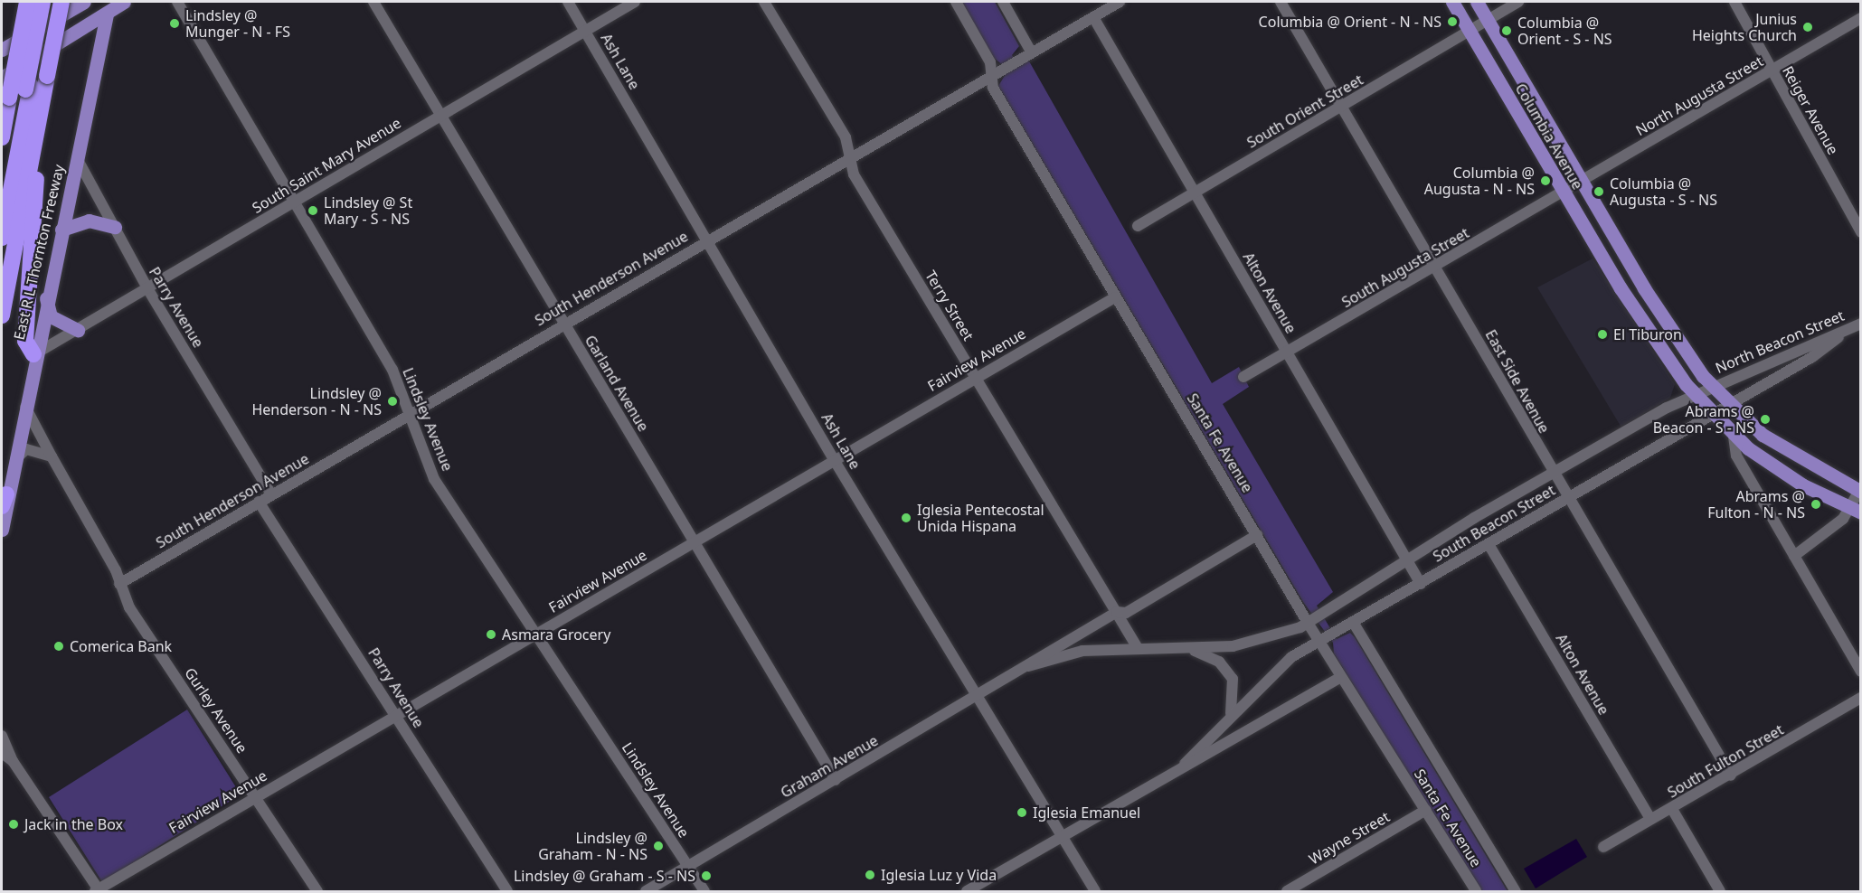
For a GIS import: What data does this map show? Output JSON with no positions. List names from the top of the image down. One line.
{"streets":{"highway":["East R L Thornton Freeway"],"main road":["Columbia Avenue"],"street":["Ash Lane","North Augusta Street","Reiger Avenue","South Orient Street","South Saint Mary Avenue","South Augusta Street","South Henderson Avenue","Alton Avenue","Terry Street","Parry Avenue","North Beacon Street","Fairview Avenue","East Side Avenue","Garland Avenue","Lindsley Avenue","Santa Fe Avenue","South Beacon Street","Gurley Avenue","South Fulton Street","Graham Avenue","Wayne Street"]},"crossings":[["Ash Lane","South Saint Mary Avenue"],["Ash Lane","South Henderson Avenue"],["Ash Lane","Fairview Avenue"],["Ash Lane","South Beacon Street"],["Ash Lane","Graham Avenue"],["North Augusta Street","Reiger Avenue"],["North Augusta Street","Columbia Avenue"],["North Augusta Street","South Augusta Street"],["South Orient Street","Columbia Avenue"],["South Orient Street","Alton Avenue"],["South Orient Street","East Side Avenue"],["Columbia Avenue","South Augusta Street"],["Columbia Avenue","North Beacon Street"],["Columbia Avenue","South Beacon Street"],["South Saint Mary Avenue","East R L Thornton Freeway"],["South Saint Mary Avenue","Parry Avenue"],["South Saint Mary Avenue","Garland Avenue"],["South Saint Mary Avenue","Lindsley Avenue"],["East R L Thornton Freeway","Parry Avenue"],["East R L Thornton Freeway","Gurley Avenue"],["South Augusta Street","Alton Avenue"],["South Augusta Street","East Side Avenue"],["South Henderson Avenue","Alton Avenue"],["South Henderson Avenue","Terry Street"],["South Henderson Avenue","Parry Avenue"],["South Henderson Avenue","Garland Avenue"],["South Henderson Avenue","Lindsley Avenue"],["South Henderson Avenue","Santa Fe Avenue"],["South Henderson Avenue","Gurley Avenue"],["Alton Avenue","South Beacon Street"],["Alton Avenue","South Fulton Street"],["Terry Street","Fairview Avenue"],["Terry Street","Graham Avenue"],["Parry Avenue","Fairview Avenue"],["North Beacon Street","South Beacon Street"],["Fairview Avenue","Garland Avenue"],["Fairview Avenue","Lindsley Avenue"],["Fairview Avenue","Santa Fe Avenue"],["Fairview Avenue","Gurley Avenue"],["East Side Avenue","South Beacon Street"],["East Side Avenue","South Fulton Street"],["Garland Avenue","Graham Avenue"],["Lindsley Avenue","Graham Avenue"],["Santa Fe Avenue","South Beacon Street"],["Santa Fe Avenue","Graham Avenue"],["Santa Fe Avenue","Wayne Street"],["South Beacon Street","Graham Avenue"]],"places":["Columbia @ Orient - N - NS","Lindsley @ Munger - N - FS","Junius Heights Church","Columbia @ Orient - S - NS","Columbia @ Augusta - N - NS","Columbia @ Augusta - S - NS","Lindsley @ St Mary - S - NS","El Tiburon","Lindsley @ Henderson - N - NS","Abrams @ Beacon - S - NS","Abrams @ Fulton - N - NS","Iglesia Pentecostal Unida Hispana","Asmara Grocery","Comerica Bank","Iglesia Emanuel","Jack in the Box","Lindsley @ Graham - N - NS","Iglesia Luz y Vida","Lindsley @ Graham - S - NS"]}
